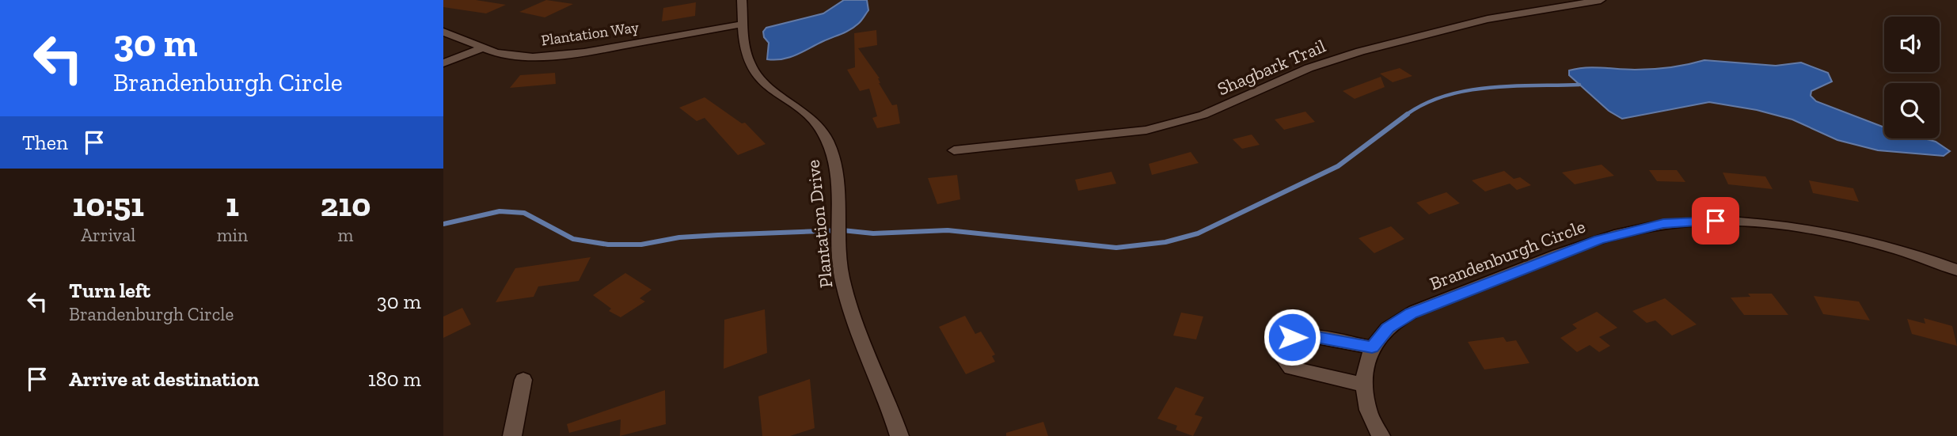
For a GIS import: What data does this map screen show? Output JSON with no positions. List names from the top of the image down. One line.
{"streets":{"street":["Plantation Way","Shagbark Trail","Plantation Drive","Brandenburgh Circle"]},"crossings":[["Plantation Way","Plantation Drive"]],"page":{"turn":["30 m","Brandenburgh Circle"],"then":"Then","eta":["10:51","Arrival","1","min","210","m"],"list":[{"name":"Turn left","note":"Brandenburgh Circle","value":"30 m"},{"name":"Arrive at destination","value":"180 m"}]}}
